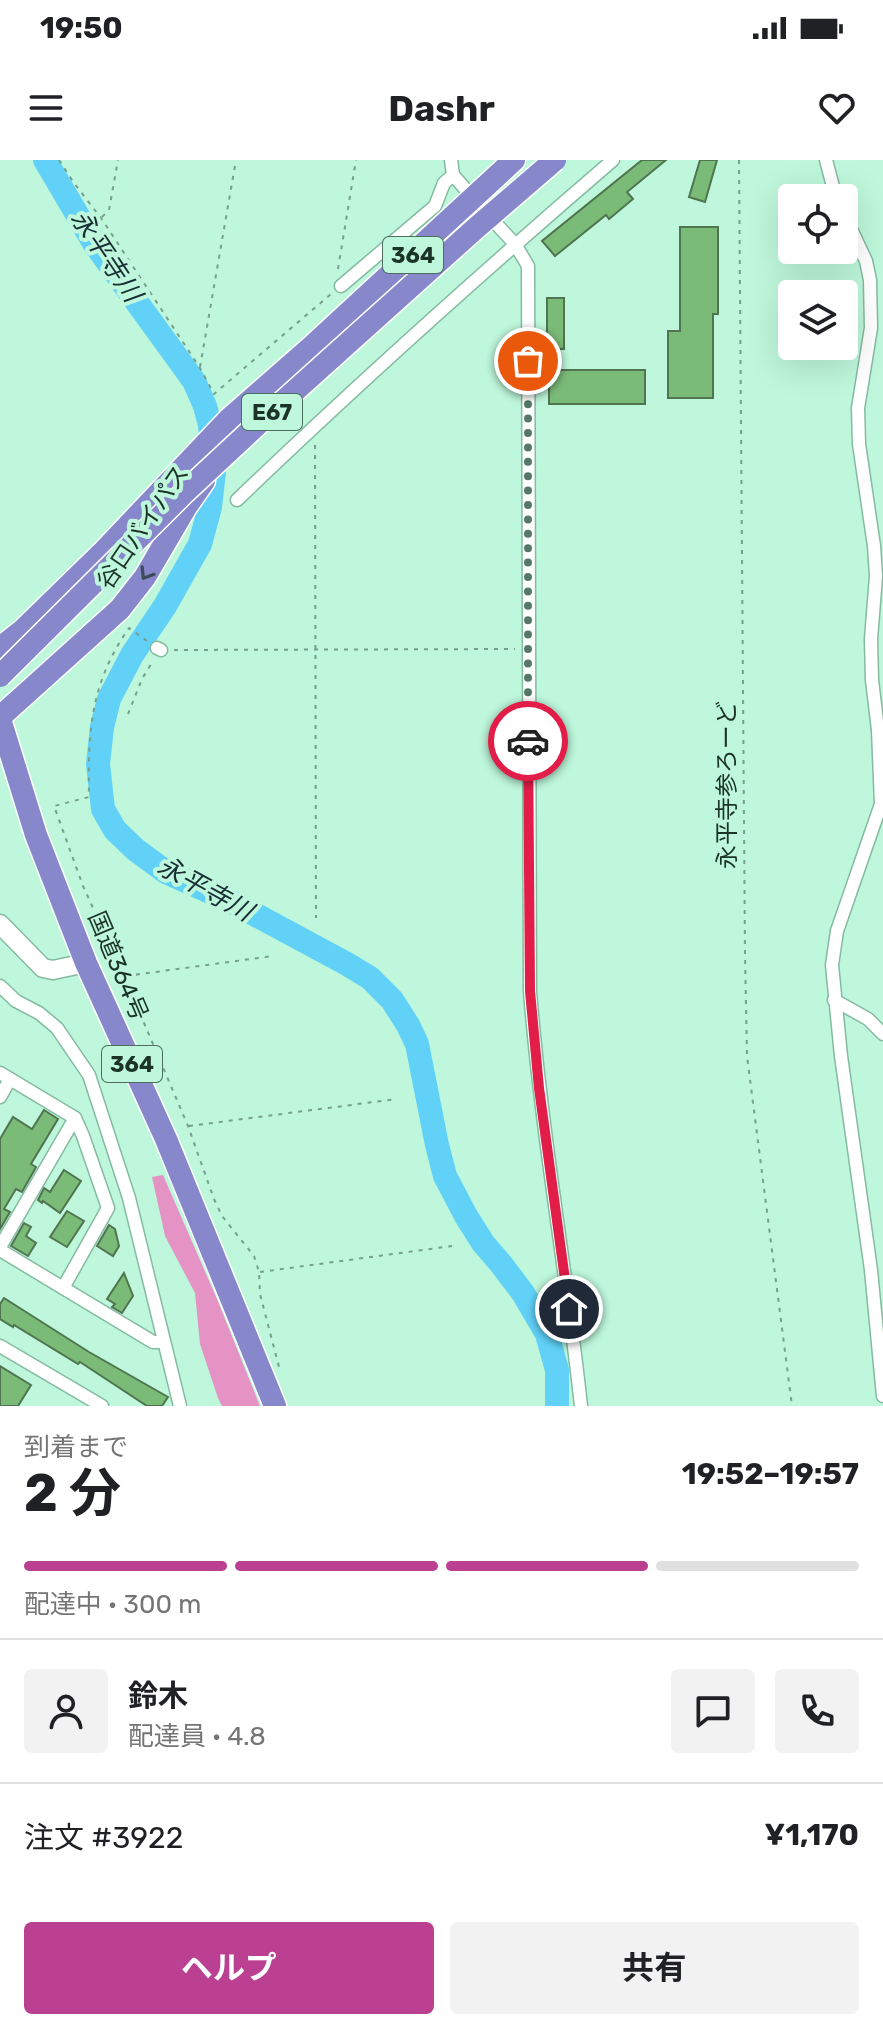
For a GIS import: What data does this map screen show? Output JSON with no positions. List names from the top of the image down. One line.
{"streets":{"highway":["364","E67","谷口バイパス","国道364号"],"path":["永平寺参ろーど"]},"crossings":[["谷口バイパス","国道364号"]],"water":["永平寺川"],"page":{"status":"19:50","header":"Dashr","heading":["2 分","到着まで","19:52–19:57"],"panel":["鈴木","配達員 · 4.8","注文 #3922","¥1,170"],"bar":"配達中 · 300 m","buttons":["ヘルプ","共有"]}}
